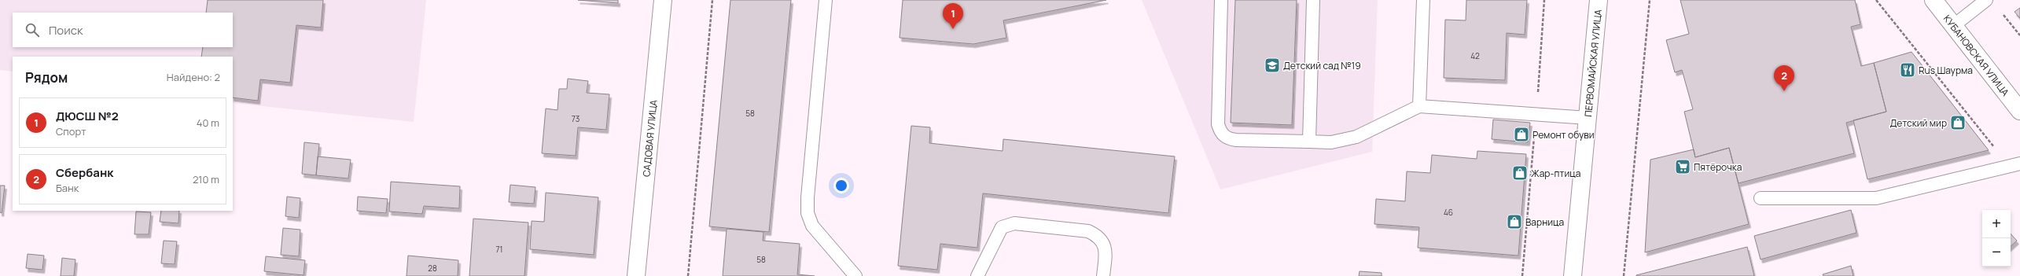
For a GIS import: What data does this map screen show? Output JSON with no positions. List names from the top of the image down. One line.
{"streets":{"street":["КУБАНОВСКАЯ УЛИЦА","ПЕРВОМАЙСКАЯ УЛИЦА","САДОВАЯ УЛИЦА"]},"places":{"school or university":["Детский сад №19"],"restaurant":["Rus Шаурма"],"shop":["Детский мир","Ремонт обуви","Жар-птица","Варница"],"supermarket":["Пятёрочка"]},"house_numbers":["42","58","73","46","71","58","28"],"page":{"pins":["1","2"],"search":"Поиск","heading":["Рядом","Найдено: 2"],"list":[{"mark":"1","name":"ДЮСШ №2","note":"Спорт","value":"40 m"},{"mark":"2","name":"Сбербанк","note":"Банк","value":"210 m"}],"map_buttons":["+","−"]}}
